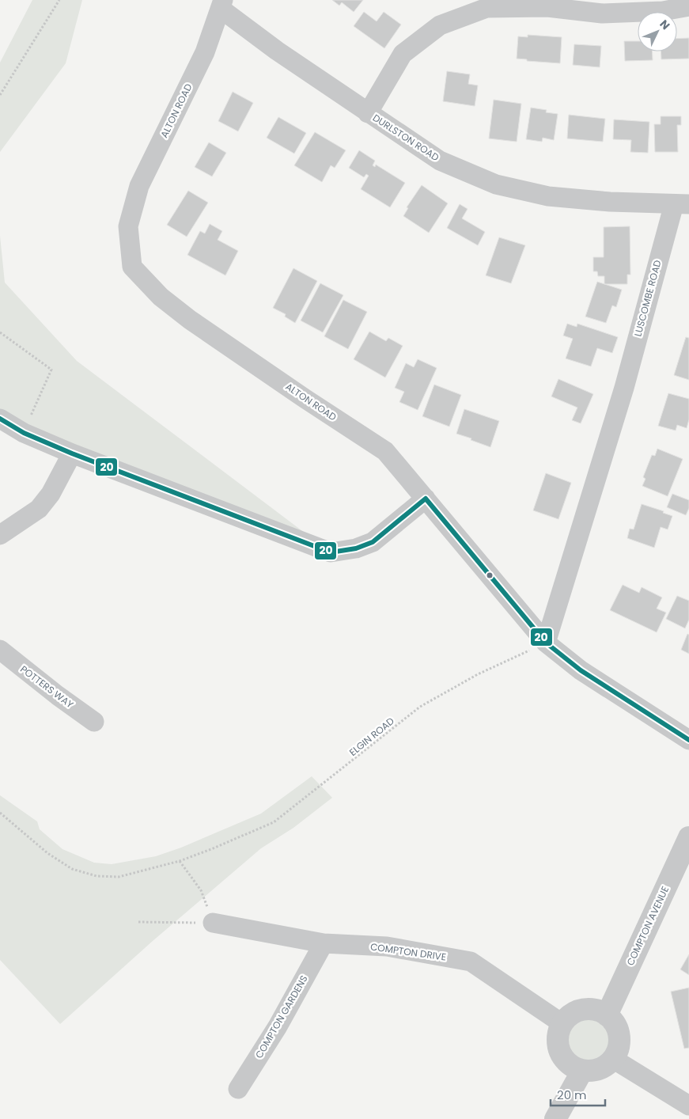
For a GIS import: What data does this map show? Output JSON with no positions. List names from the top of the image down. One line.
{"streets":{"street":["ALTON ROAD","DURLSTON ROAD","LUSCOMBE ROAD","POTTERS WAY","COMPTON AVENUE","COMPTON DRIVE","COMPTON GARDENS"],"path":["ELGIN ROAD"]},"crossings":[["ALTON ROAD","DURLSTON ROAD"],["ALTON ROAD","LUSCOMBE ROAD"],["ALTON ROAD","ELGIN ROAD"],["DURLSTON ROAD","LUSCOMBE ROAD"],["LUSCOMBE ROAD","ELGIN ROAD"],["COMPTON AVENUE","COMPTON DRIVE"],["COMPTON DRIVE","COMPTON GARDENS"]],"lines":["transit line 20"],"scale_bar":"20 m","north":"top right"}
